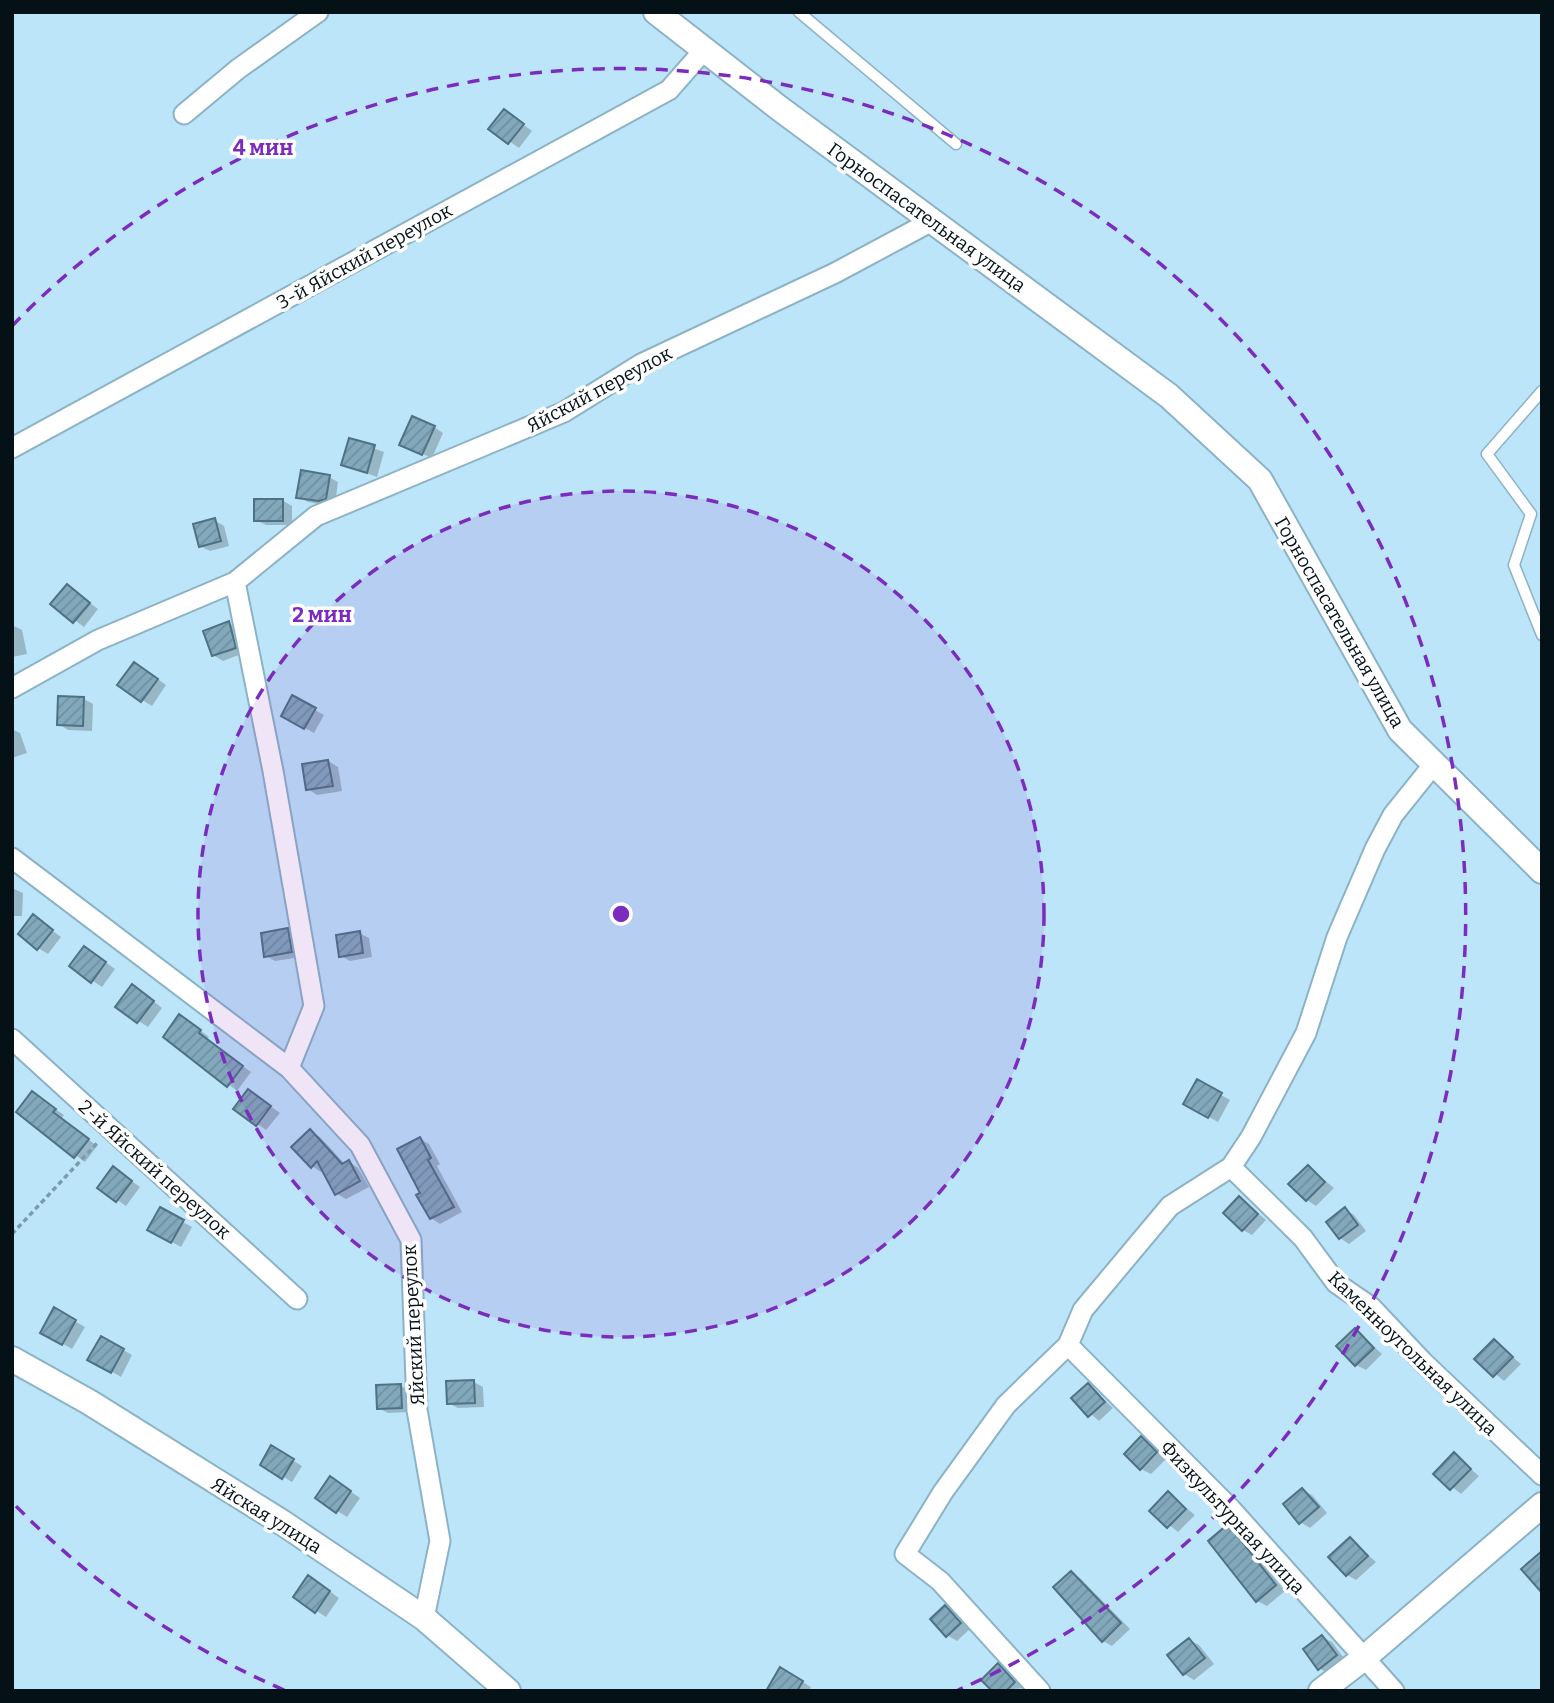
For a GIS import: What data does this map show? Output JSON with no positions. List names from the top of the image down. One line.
{"streets":{"street":["Горноспасательная улица","3-й Яйский переулок","Яйский переулок","2-й Яйский переулок","Каменноугольная улица","Яйская улица","Физкультурная улица"]},"crossings":[["Горноспасательная улица","3-й Яйский переулок"],["Горноспасательная улица","Яйский переулок"],["Яйский переулок","Яйская улица"]],"rings":["4 мин","2 мин"]}
